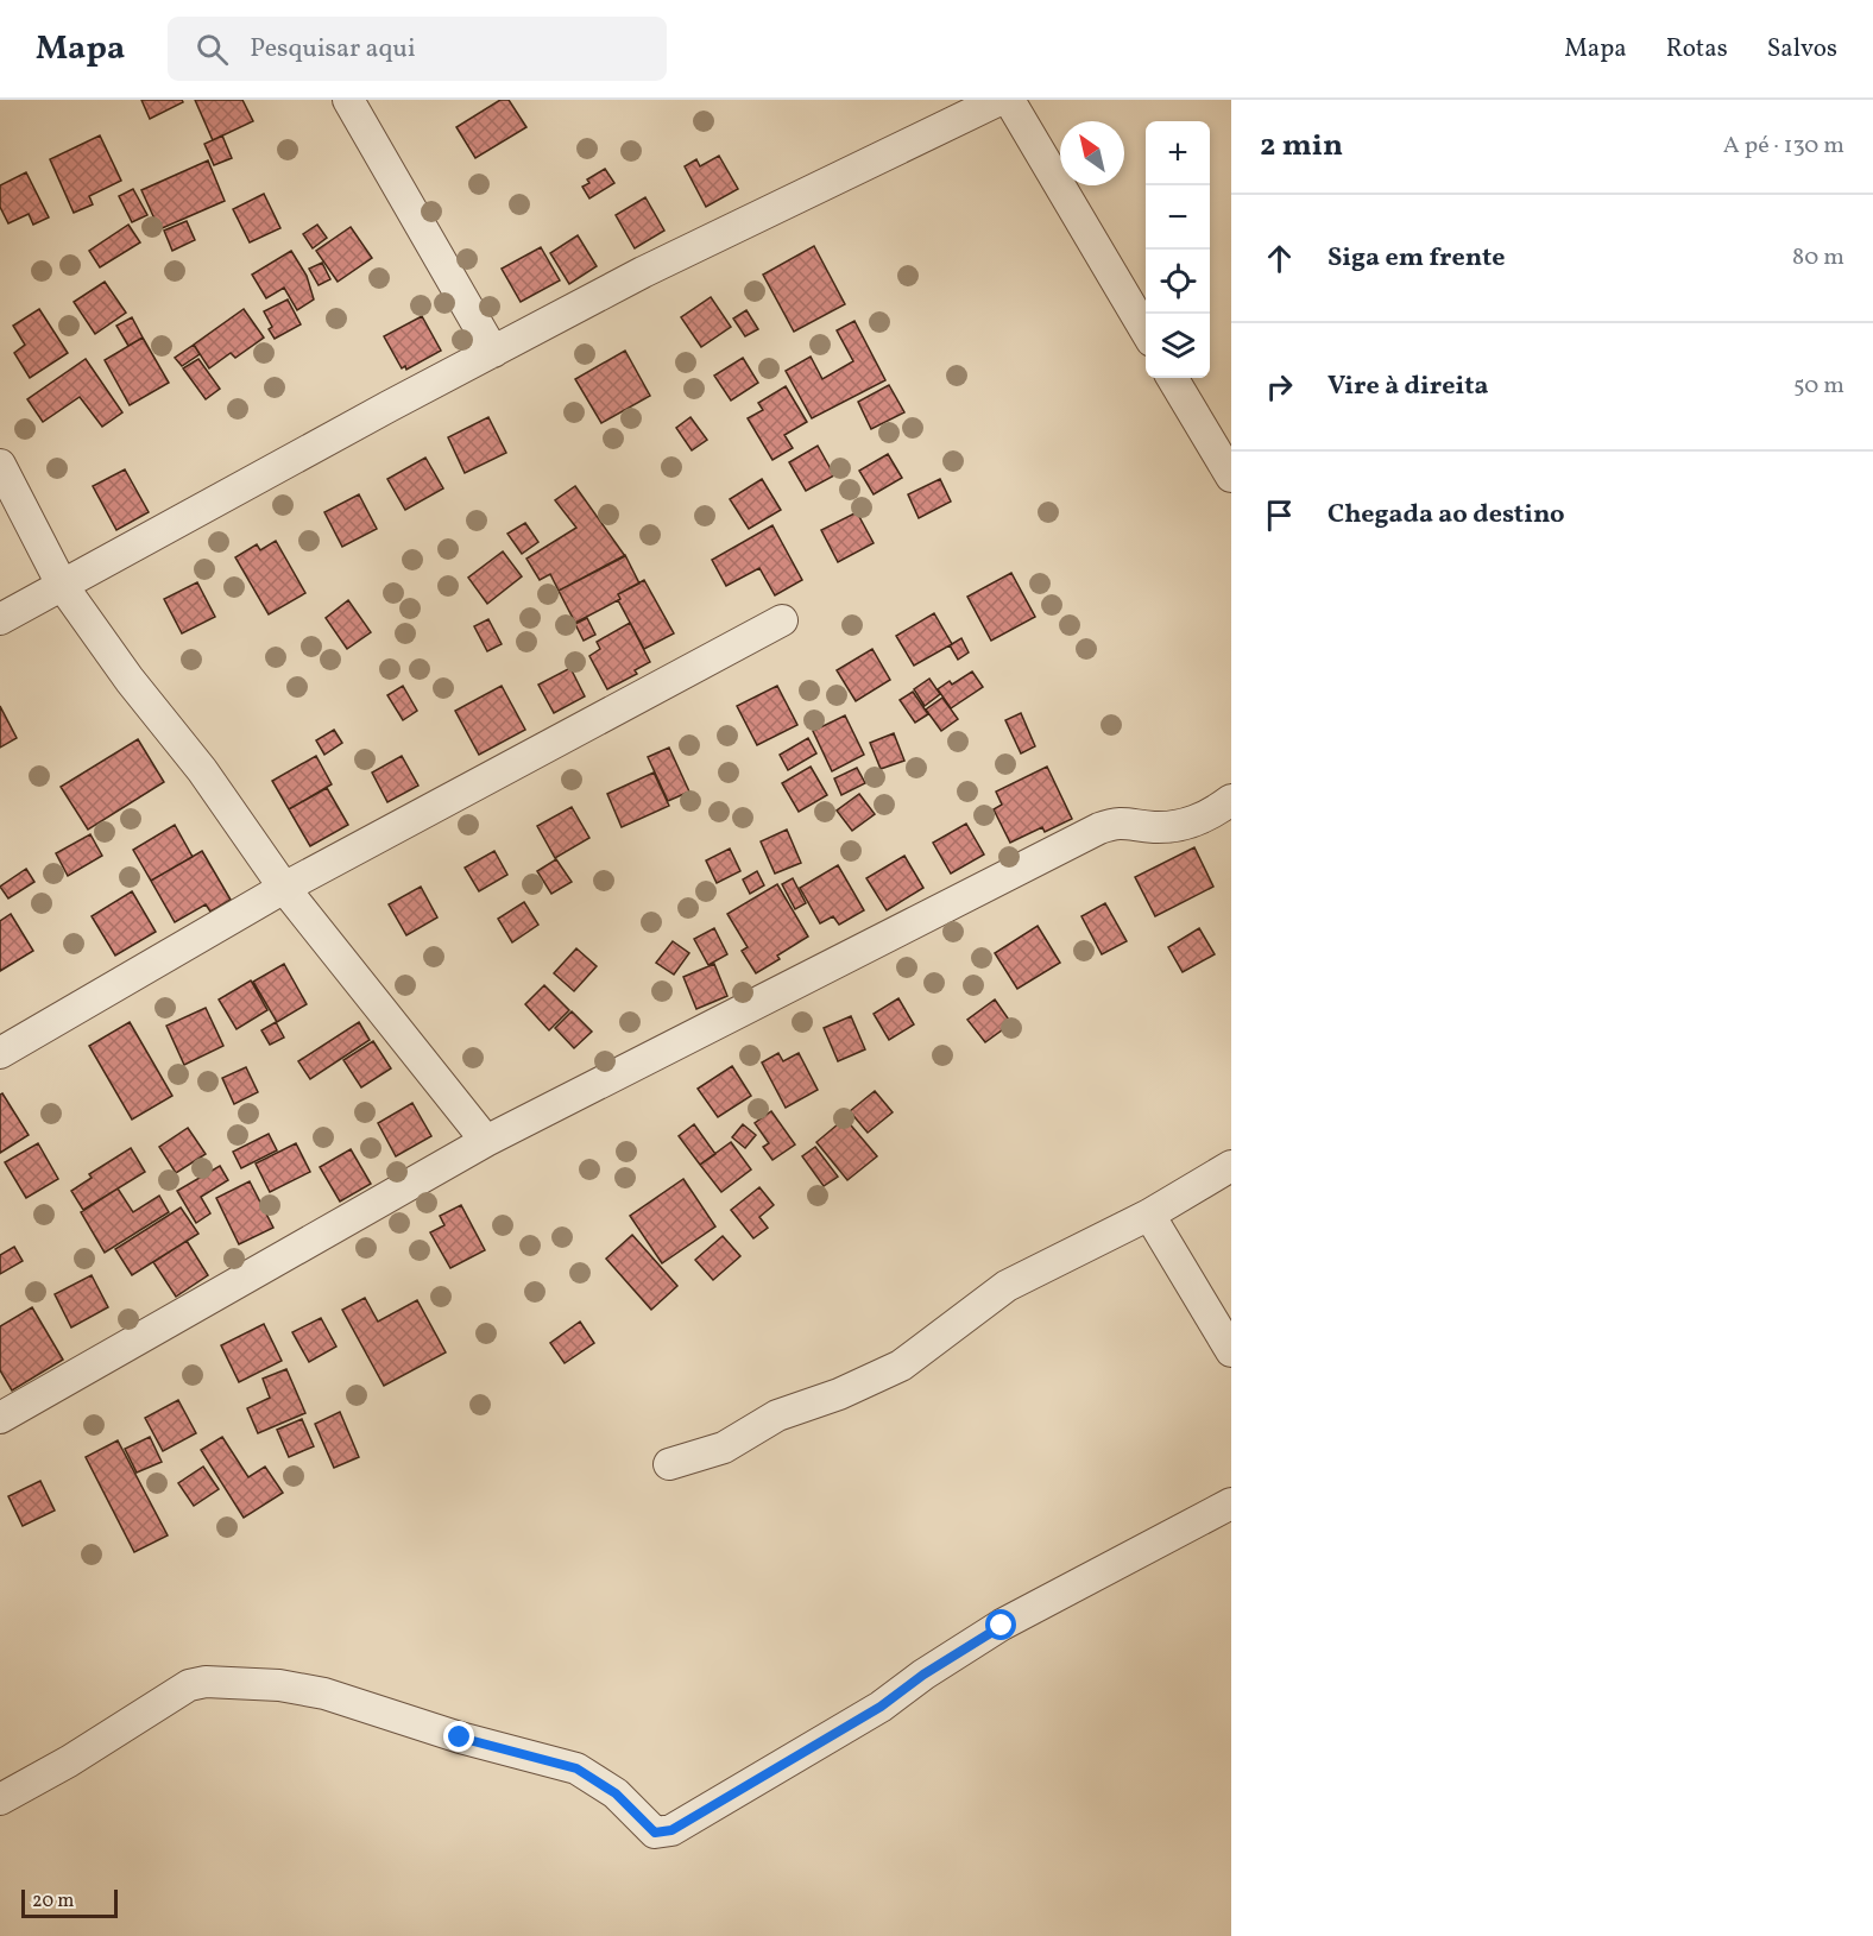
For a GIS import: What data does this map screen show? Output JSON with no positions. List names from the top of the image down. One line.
{"scale_bar":"20 m","north":"top left","page":{"header":"Mapa","search":"Pesquisar aqui","nav":["Mapa","Rotas","Salvos"],"heading":["2 min","A pé · 130 m"],"map_buttons":["+","−"],"list":[["Siga em frente","80 m"],["Vire à direita","50 m"],"Chegada ao destino"],"scale":"20 m"}}
